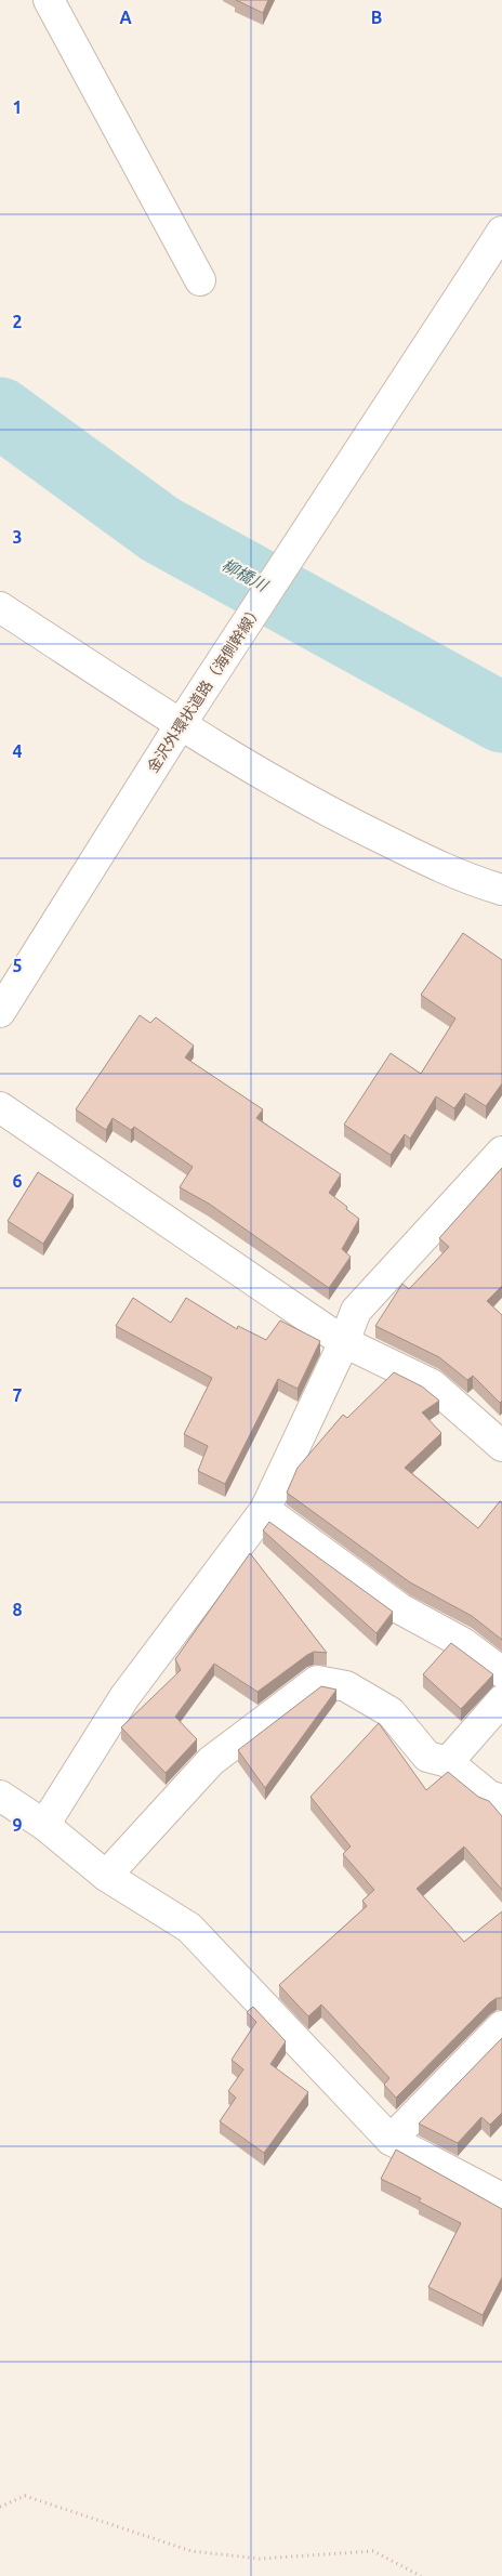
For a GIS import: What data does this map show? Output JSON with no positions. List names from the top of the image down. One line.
{"streets":{"street":["金沢外環状道路（海側幹線）"]},"water":["柳橋川"],"grid":{"columns":["A","B"],"rows":["1","2","3","4","5","6","7","8","9"]}}
